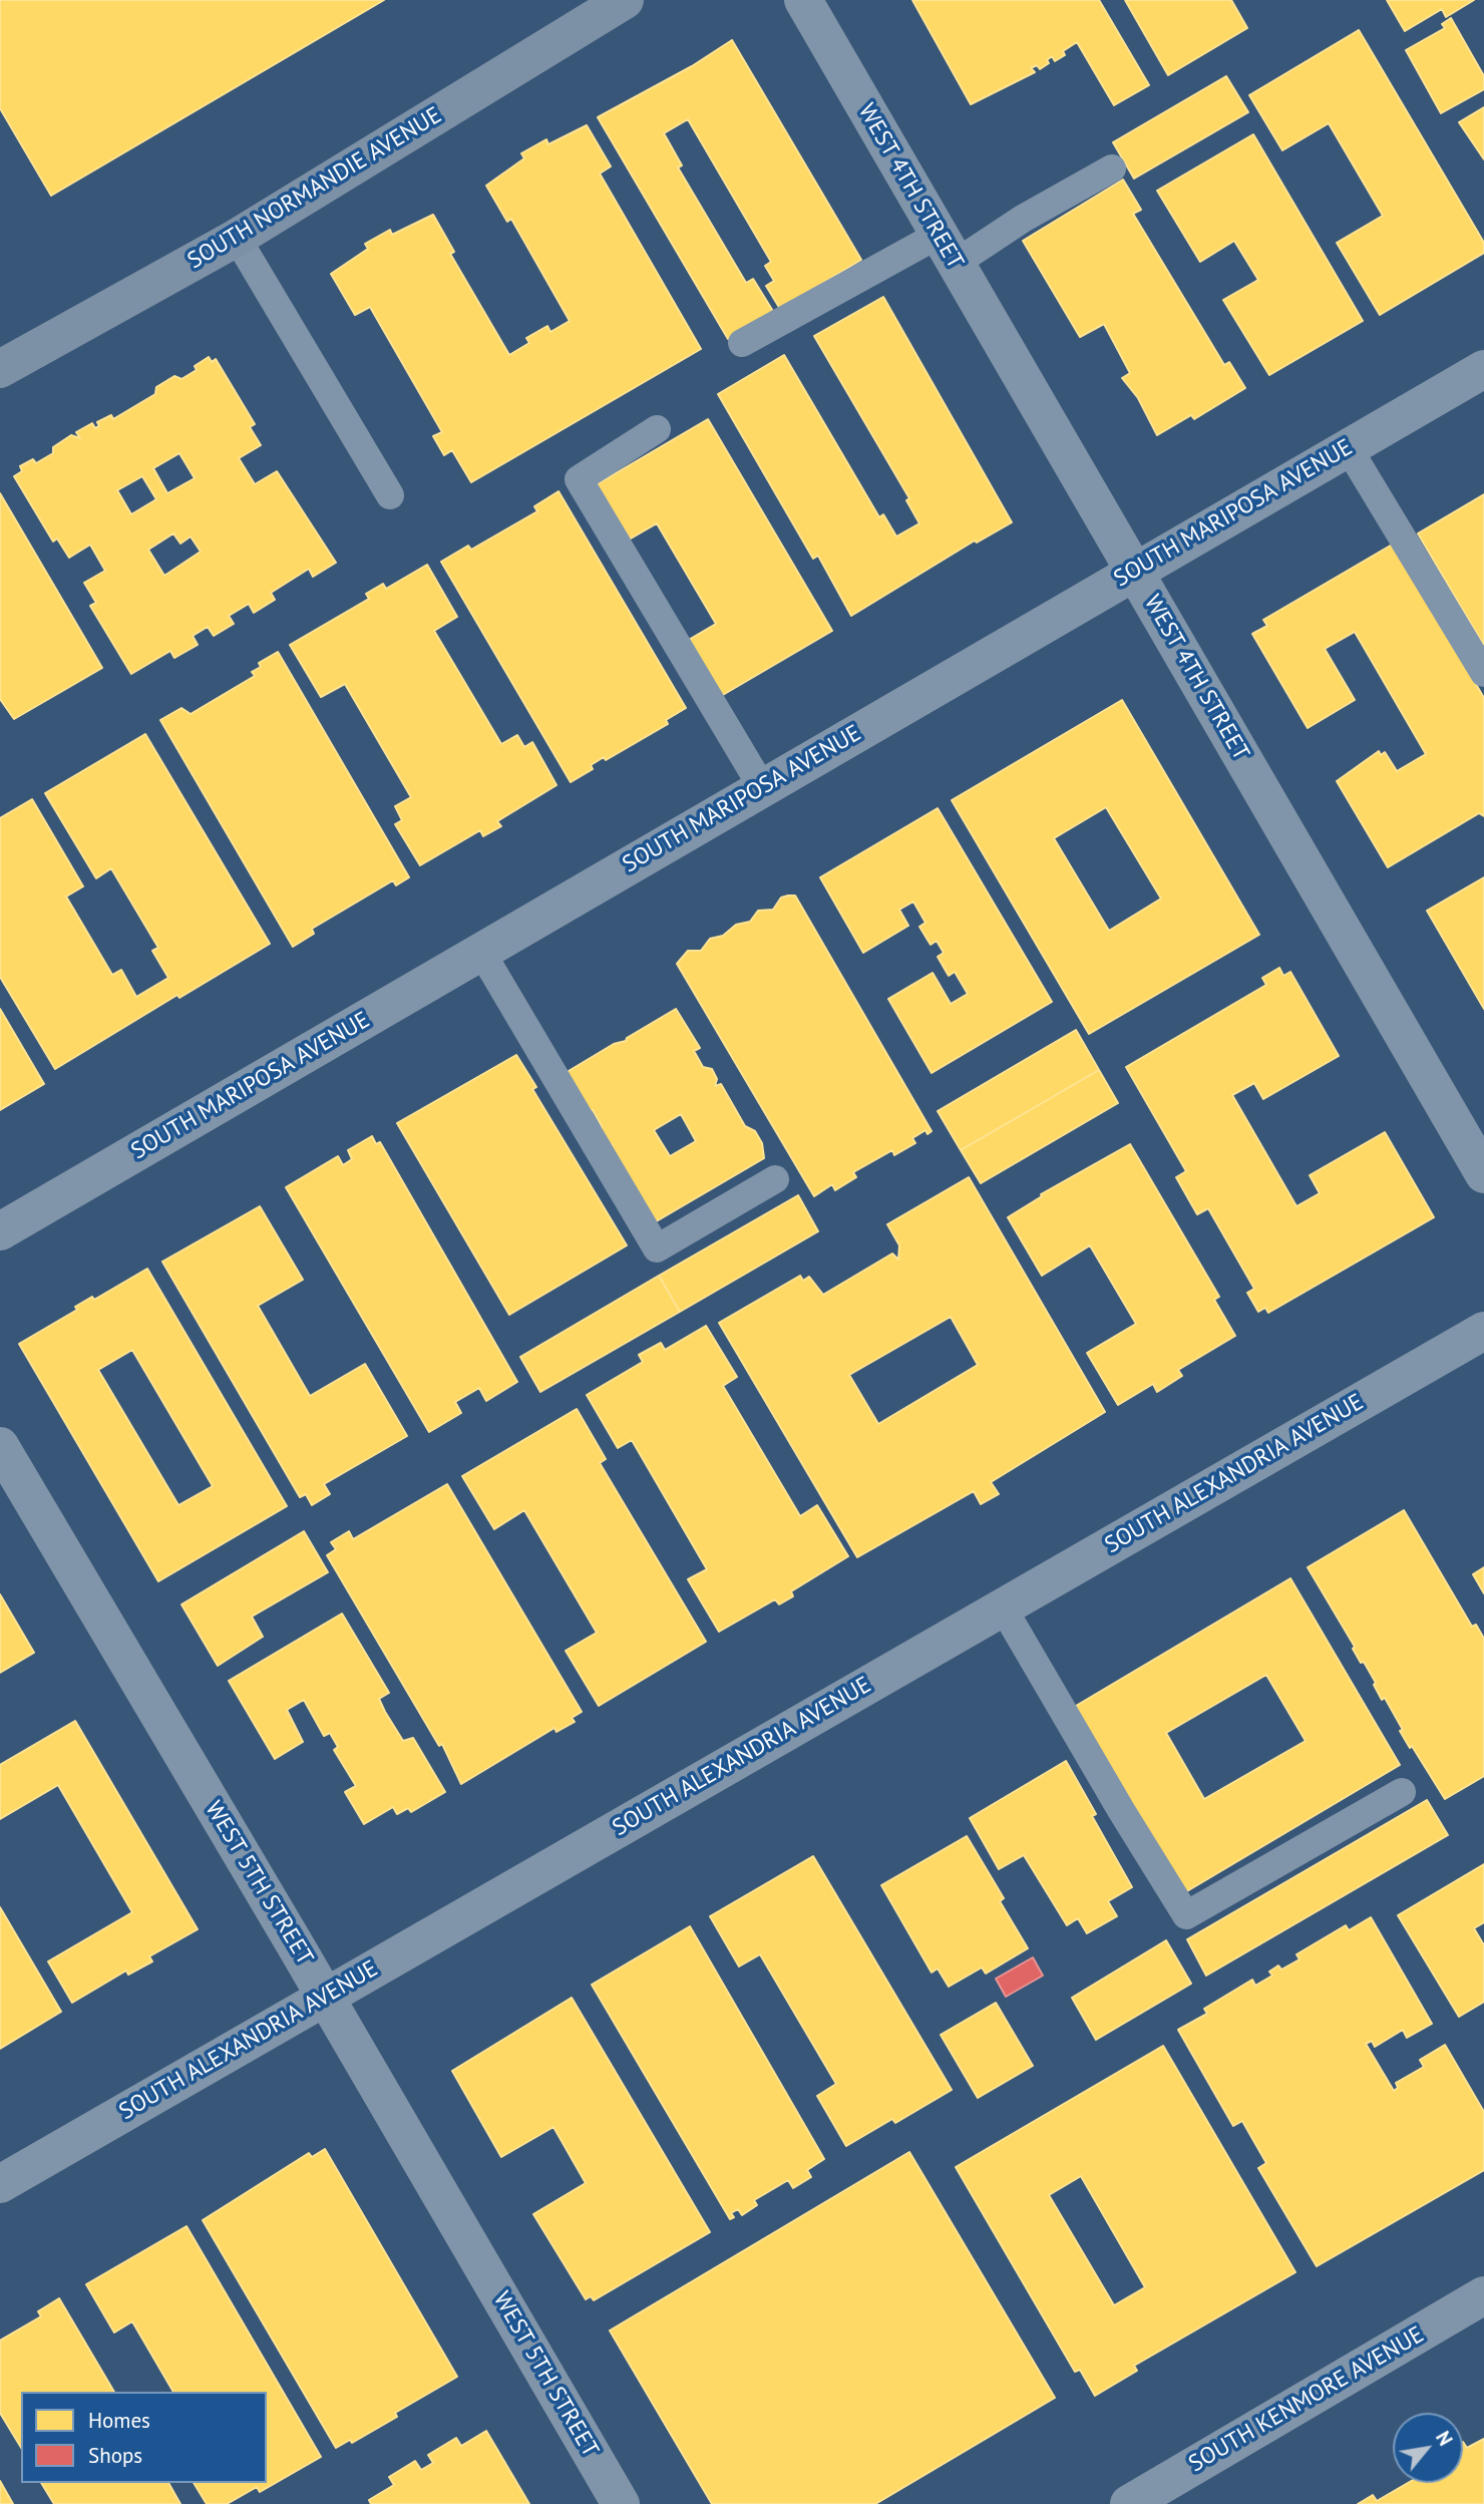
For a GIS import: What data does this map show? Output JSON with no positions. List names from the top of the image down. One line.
{"streets":{"main road":["SOUTH NORMANDIE AVENUE"],"street":["WEST 4TH STREET","SOUTH MARIPOSA AVENUE","SOUTH ALEXANDRIA AVENUE","WEST 5TH STREET","SOUTH KENMORE AVENUE"]},"crossings":[["WEST 4TH STREET","SOUTH MARIPOSA AVENUE"],["SOUTH ALEXANDRIA AVENUE","WEST 5TH STREET"]],"legend":["Homes","Shops"],"north":"top right"}
